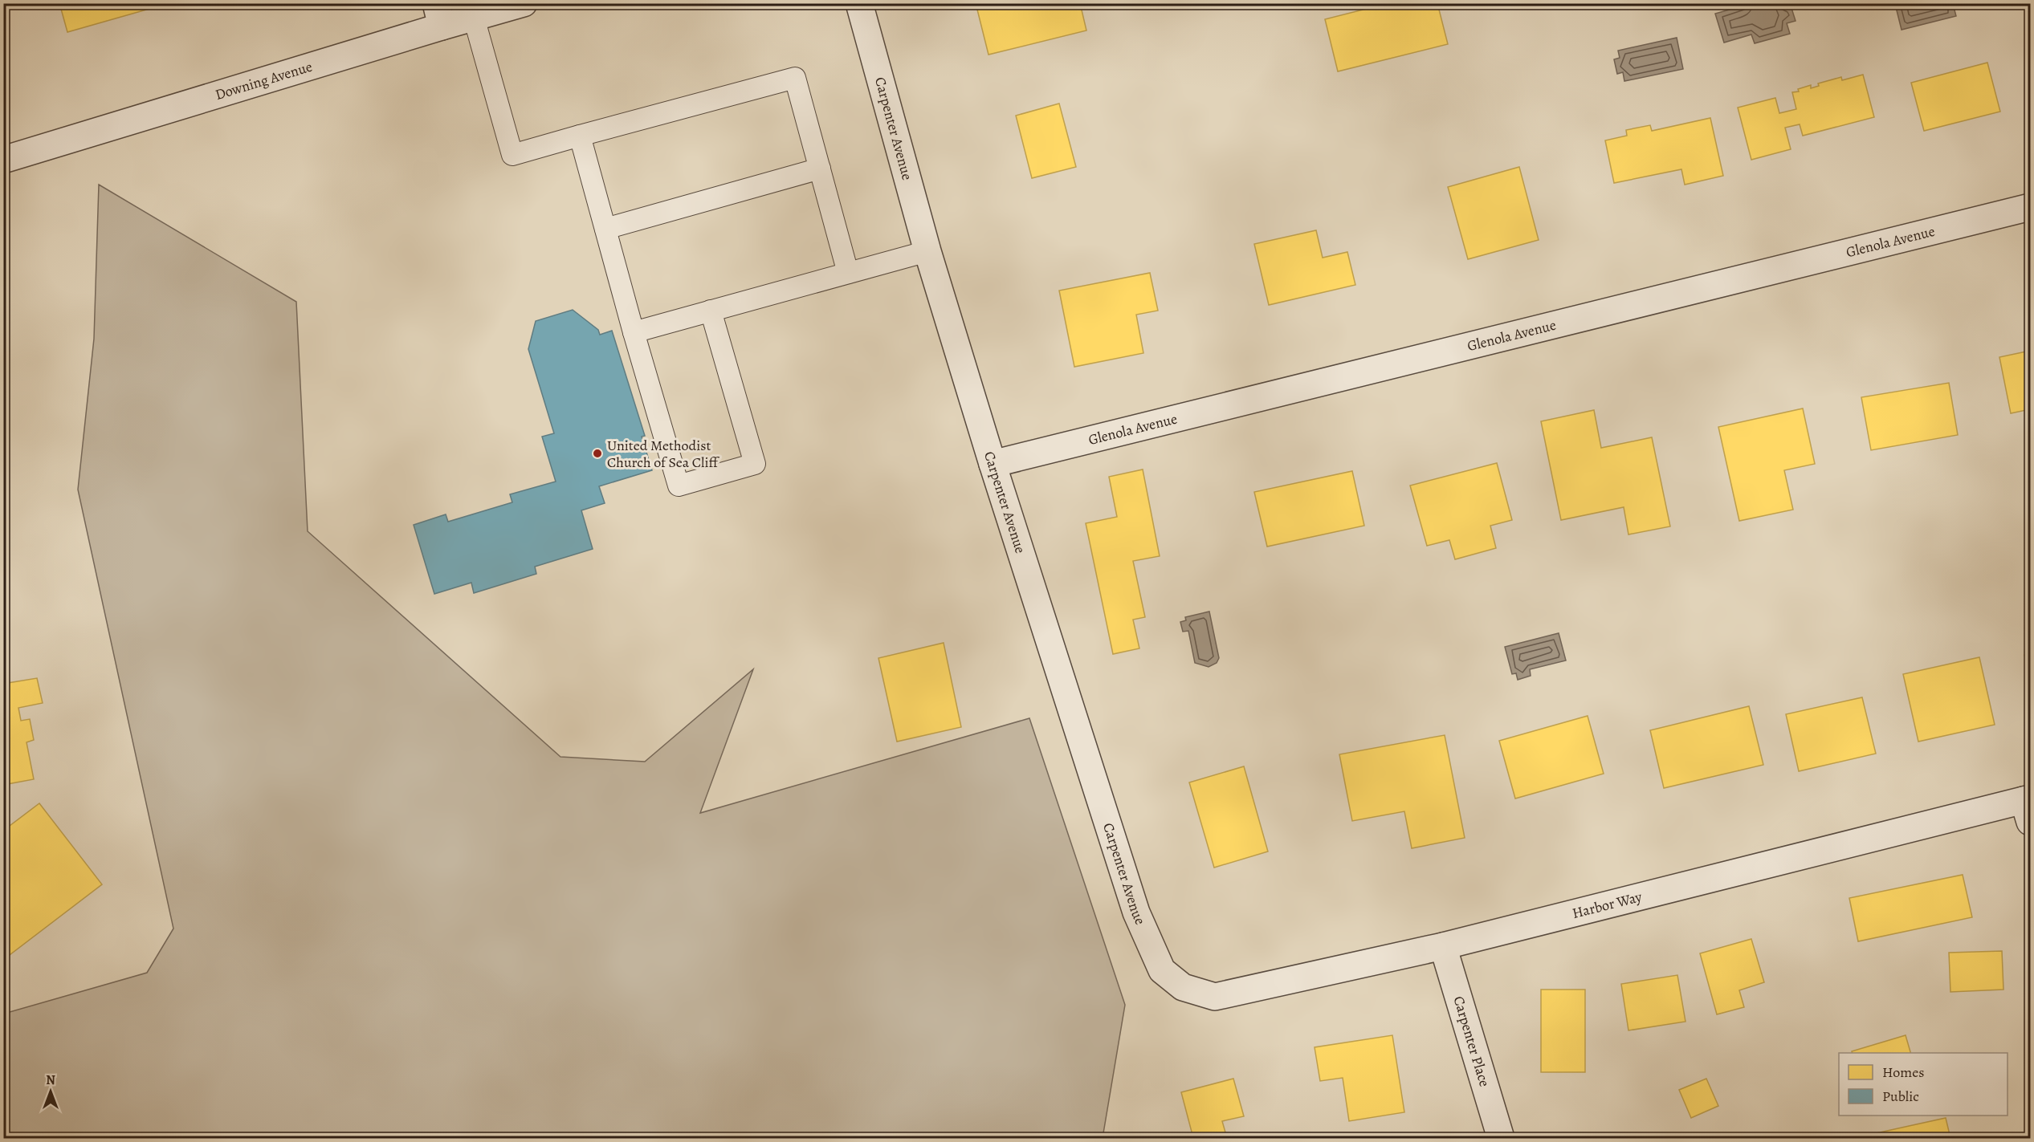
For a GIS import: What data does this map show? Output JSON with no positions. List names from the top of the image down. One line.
{"streets":{"street":["Downing Avenue","Carpenter Avenue","Glenola Avenue","Harbor Way","Carpenter Place"]},"crossings":[["Carpenter Avenue","Glenola Avenue"],["Carpenter Avenue","Harbor Way"],["Harbor Way","Carpenter Place"]],"places":["United Methodist Church of Sea Cliff"],"legend":["Homes","Public"],"north":"top"}
